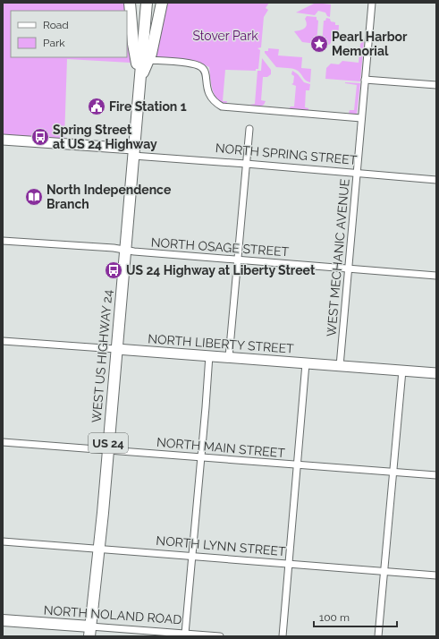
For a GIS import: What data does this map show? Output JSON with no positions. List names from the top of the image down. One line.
{"streets":{"main road":["NORTH SPRING STREET","NORTH LIBERTY STREET","WEST US HIGHWAY 24","US 24","NORTH NOLAND ROAD"],"street":["NORTH OSAGE STREET","WEST MECHANIC AVENUE","NORTH MAIN STREET","NORTH LYNN STREET"]},"crossings":[["NORTH SPRING STREET","WEST MECHANIC AVENUE"],["NORTH SPRING STREET","US 24"],["NORTH OSAGE STREET","WEST MECHANIC AVENUE"],["NORTH OSAGE STREET","WEST US HIGHWAY 24"],["NORTH OSAGE STREET","US 24"],["WEST MECHANIC AVENUE","NORTH LIBERTY STREET"],["NORTH LIBERTY STREET","WEST US HIGHWAY 24"],["WEST US HIGHWAY 24","US 24"],["WEST US HIGHWAY 24","NORTH MAIN STREET"],["WEST US HIGHWAY 24","NORTH LYNN STREET"],["WEST US HIGHWAY 24","NORTH NOLAND ROAD"]],"parks":["Stover Park"],"places":{"place":["Pearl Harbor Memorial"],"public building":["Fire Station 1"],"bus stop":["Spring Street at US 24 Highway","US 24 Highway at Liberty Street"],"library":["North Independence Branch"]},"legend":["Road","Park"],"scale_bar":"100 m"}
